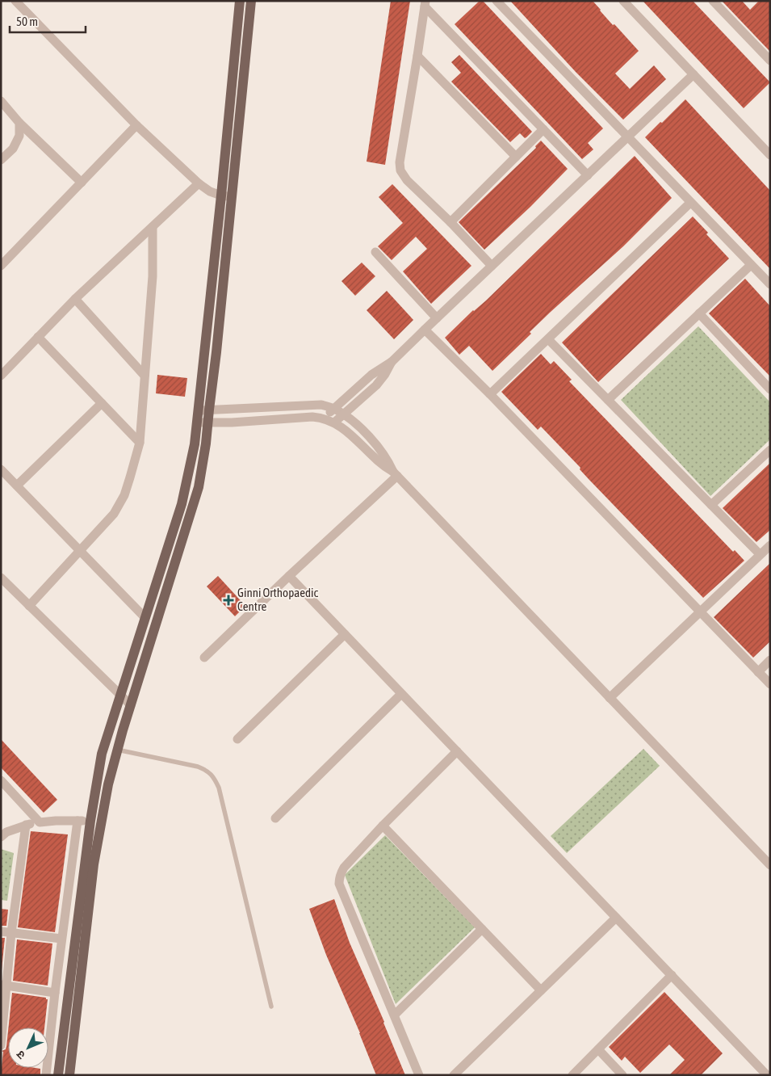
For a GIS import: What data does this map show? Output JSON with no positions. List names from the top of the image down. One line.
{"places":{"health":["Ginni Orthopaedic Centre"]},"scale_bar":"50 m","north":"bottom left"}
